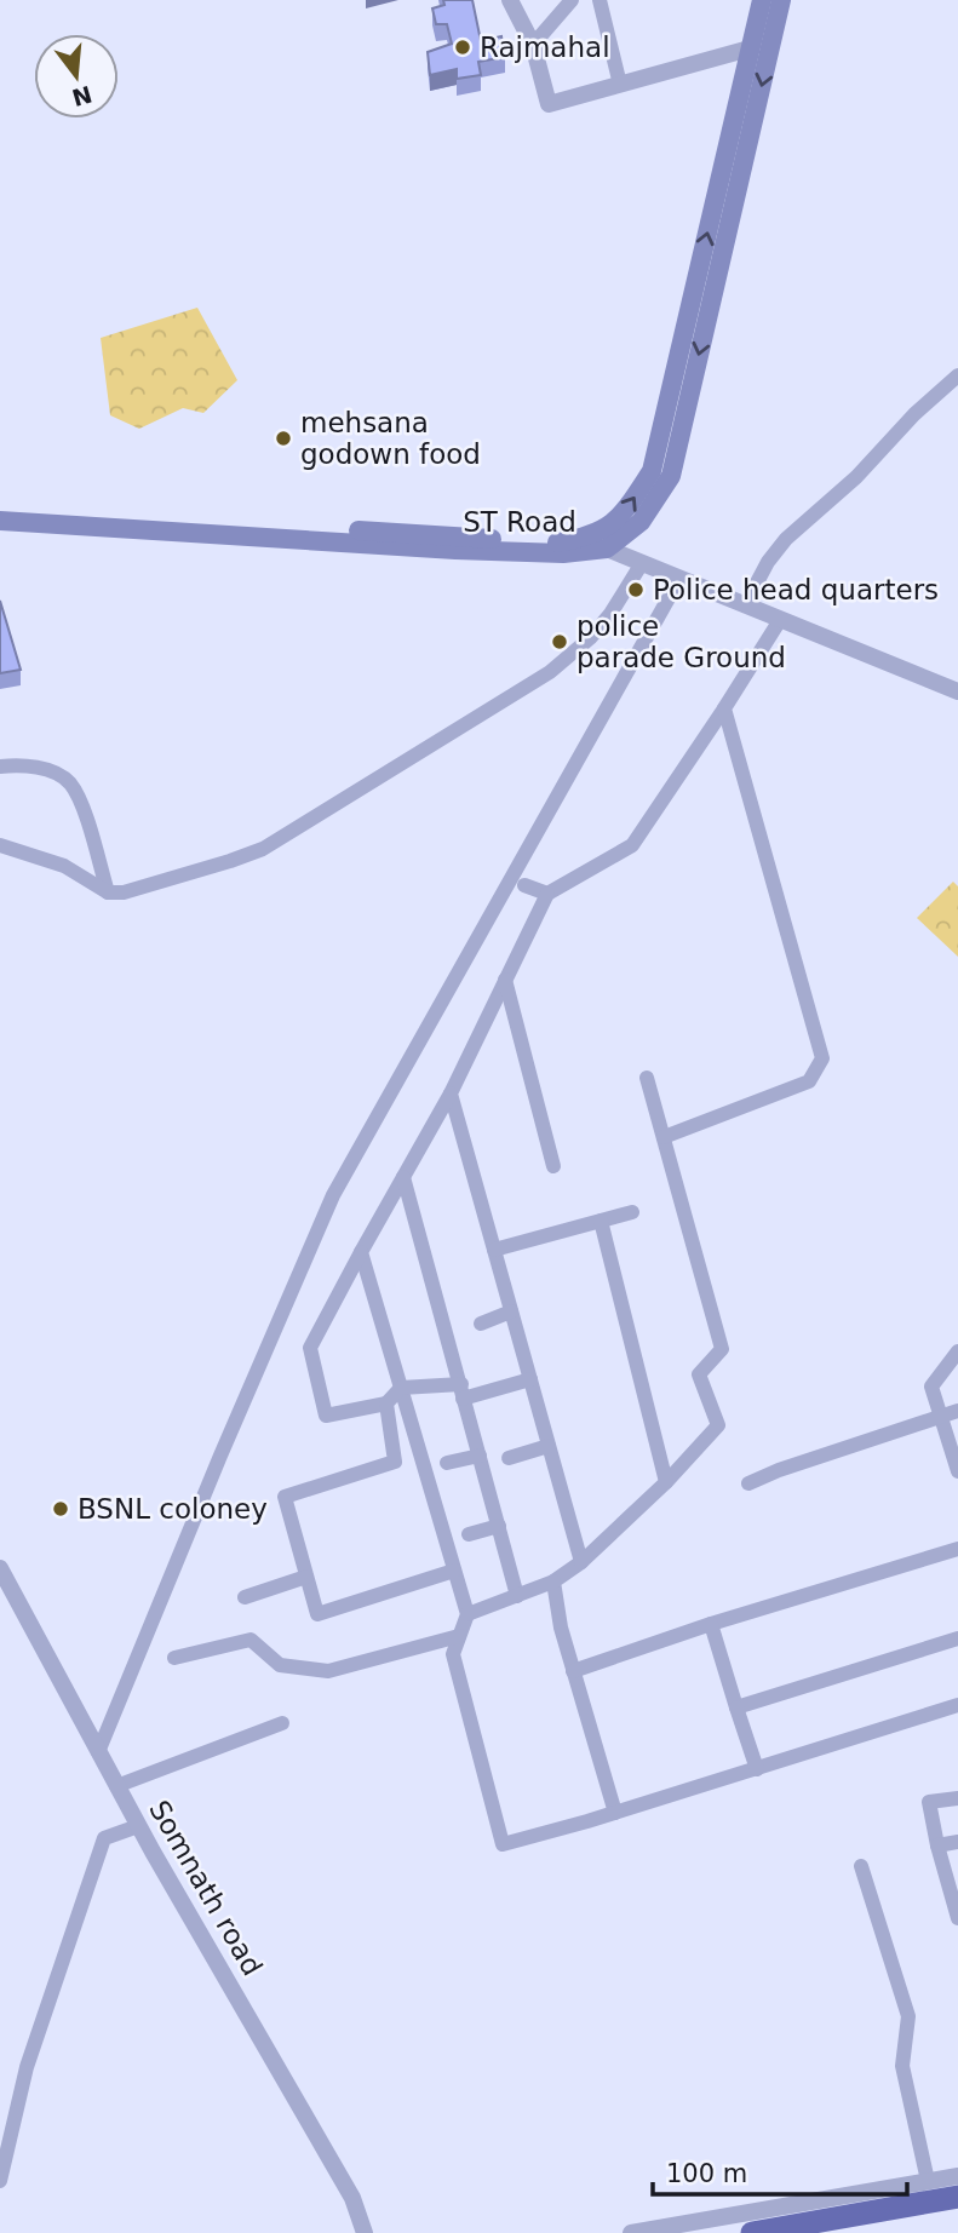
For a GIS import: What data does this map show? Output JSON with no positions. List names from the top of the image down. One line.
{"streets":{"main road":["ST Road"],"street":["Somnath road"]},"places":["Rajmahal","mehsana godown food","Police head quarters","police parade Ground","BSNL coloney"],"scale_bar":"100 m","north":"bottom"}
